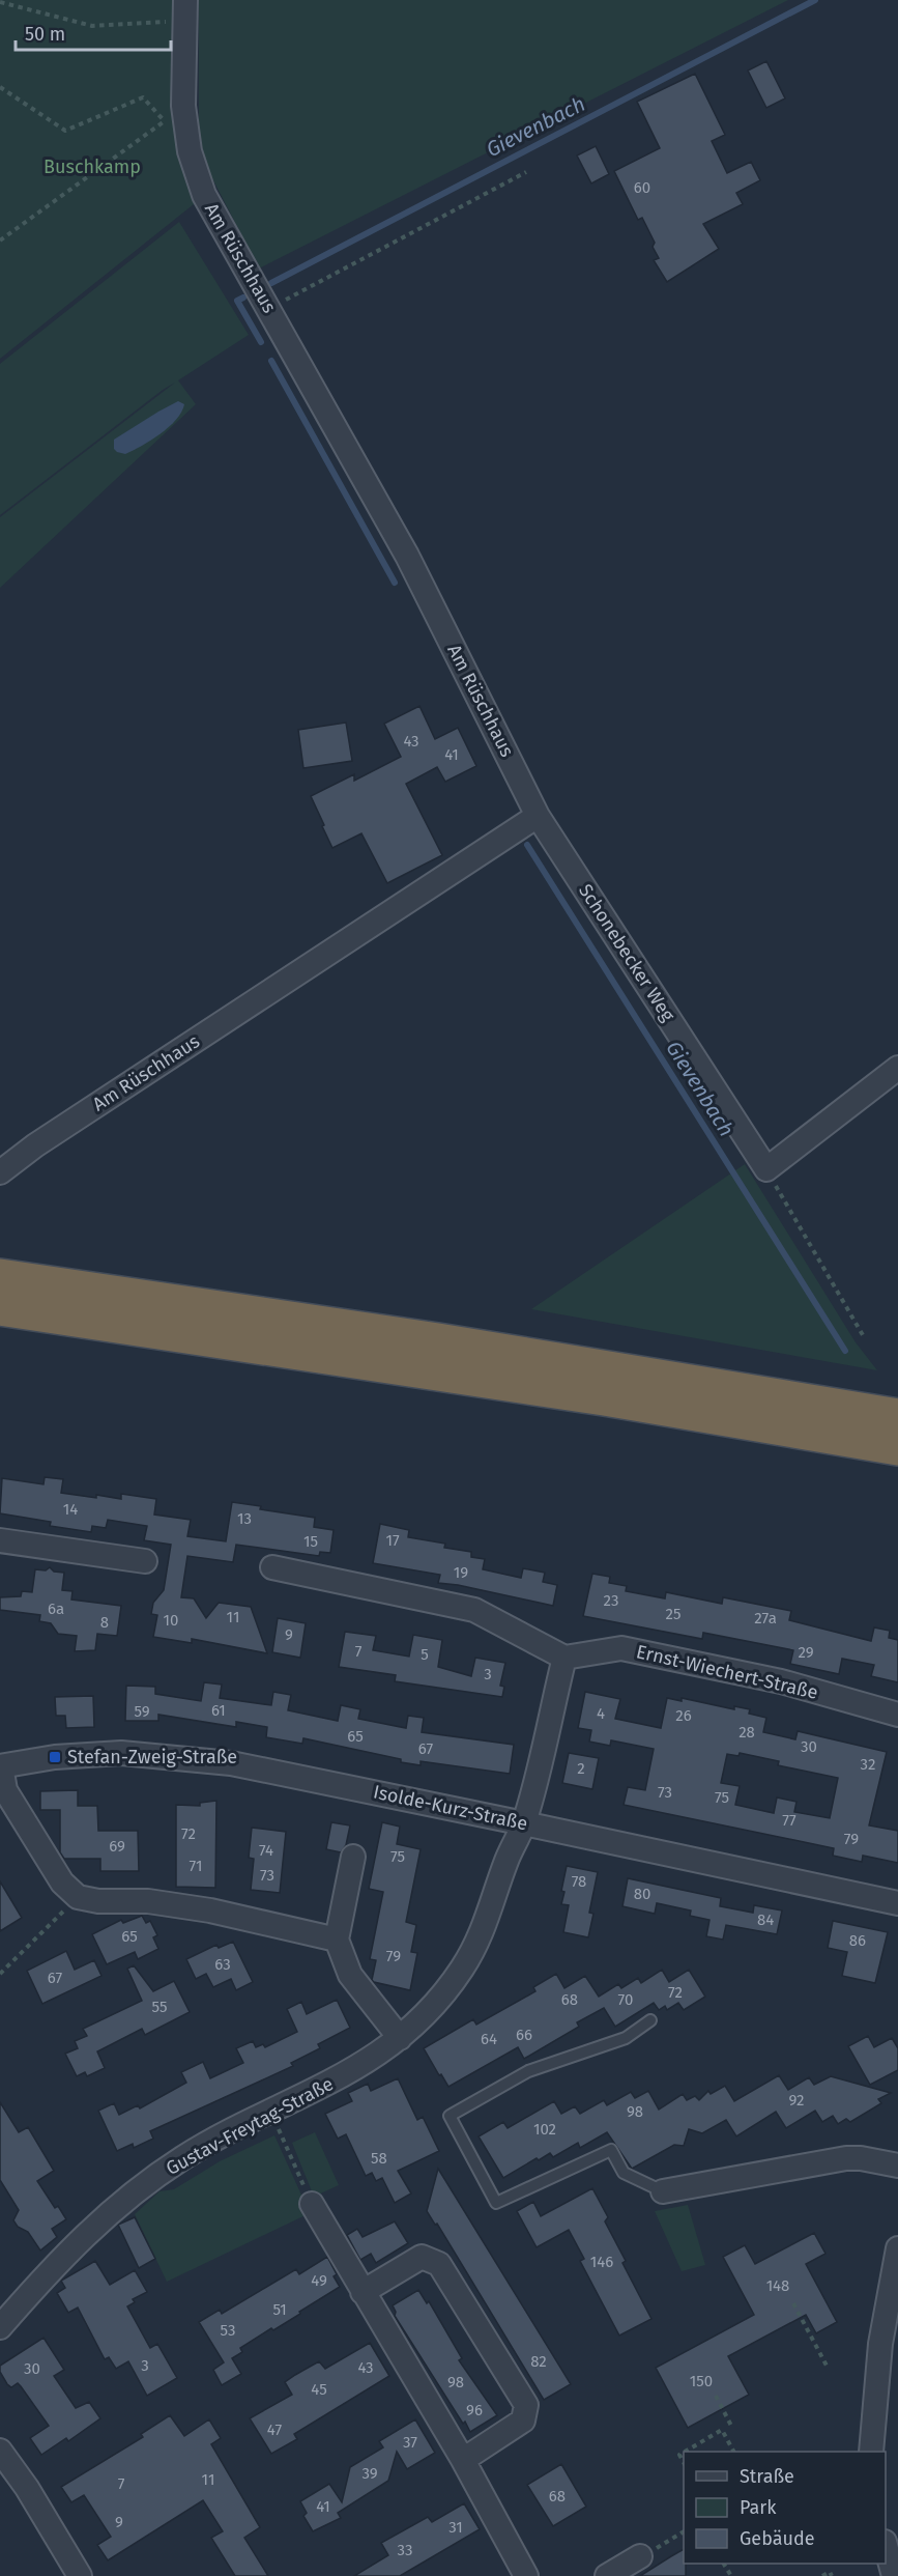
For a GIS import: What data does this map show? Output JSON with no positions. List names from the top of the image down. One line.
{"streets":{"street":["Am Rüschhaus","Schonebecker Weg","Ernst-Wiechert-Straße","Isolde-Kurz-Straße","Gustav-Freytag-Straße"]},"crossings":[["Am Rüschhaus","Schonebecker Weg"],["Ernst-Wiechert-Straße","Gustav-Freytag-Straße"],["Isolde-Kurz-Straße","Gustav-Freytag-Straße"]],"water":["Gievenbach"],"parks":["Buschkamp"],"places":{"transit":["Stefan-Zweig-Straße"]},"house_numbers":["60","43","41","14","13","17","15","19","23","6a","25","11","27a","10","8","9","7","29","5","3","61","59","4","26","28","65","30","67","32","2","73","75","77","72","79","69","74","75","71","73","78","80","84","65","86","79","63","67","72","68","70","55","66","64","92","98","102","58","146","49","148","51","53","82","3","43","30","150","98","45","96","47","37","39","11","7","68","41","9","31","33"],"legend":["Straße","Park","Gebäude"],"scale_bar":"50 m"}
